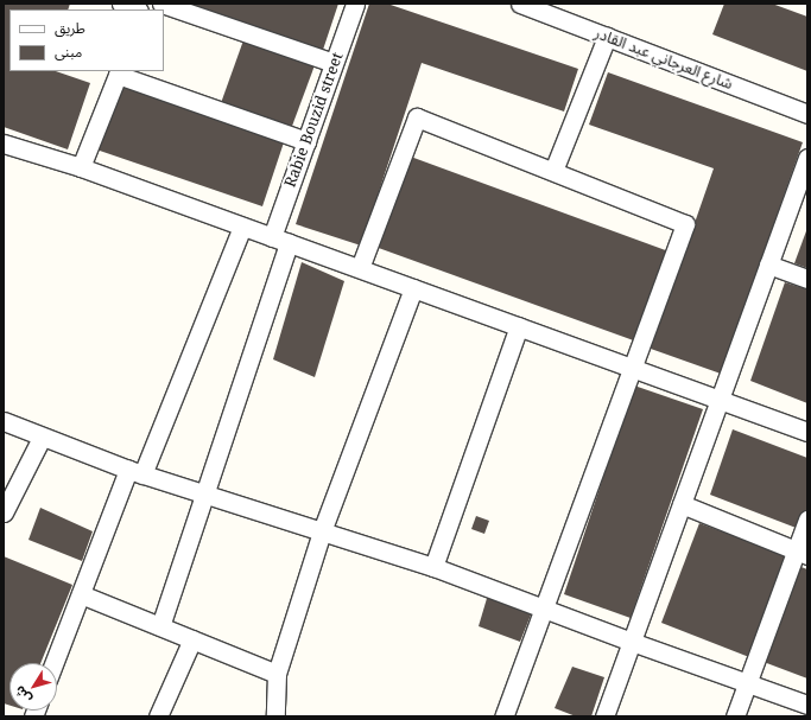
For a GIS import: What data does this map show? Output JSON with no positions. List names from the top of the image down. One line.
{"streets":{"street":["شارع العرجاني عبد القادر","Rabie Bouzid street"]},"legend":["طريق","مبنى"],"north":"bottom left"}
